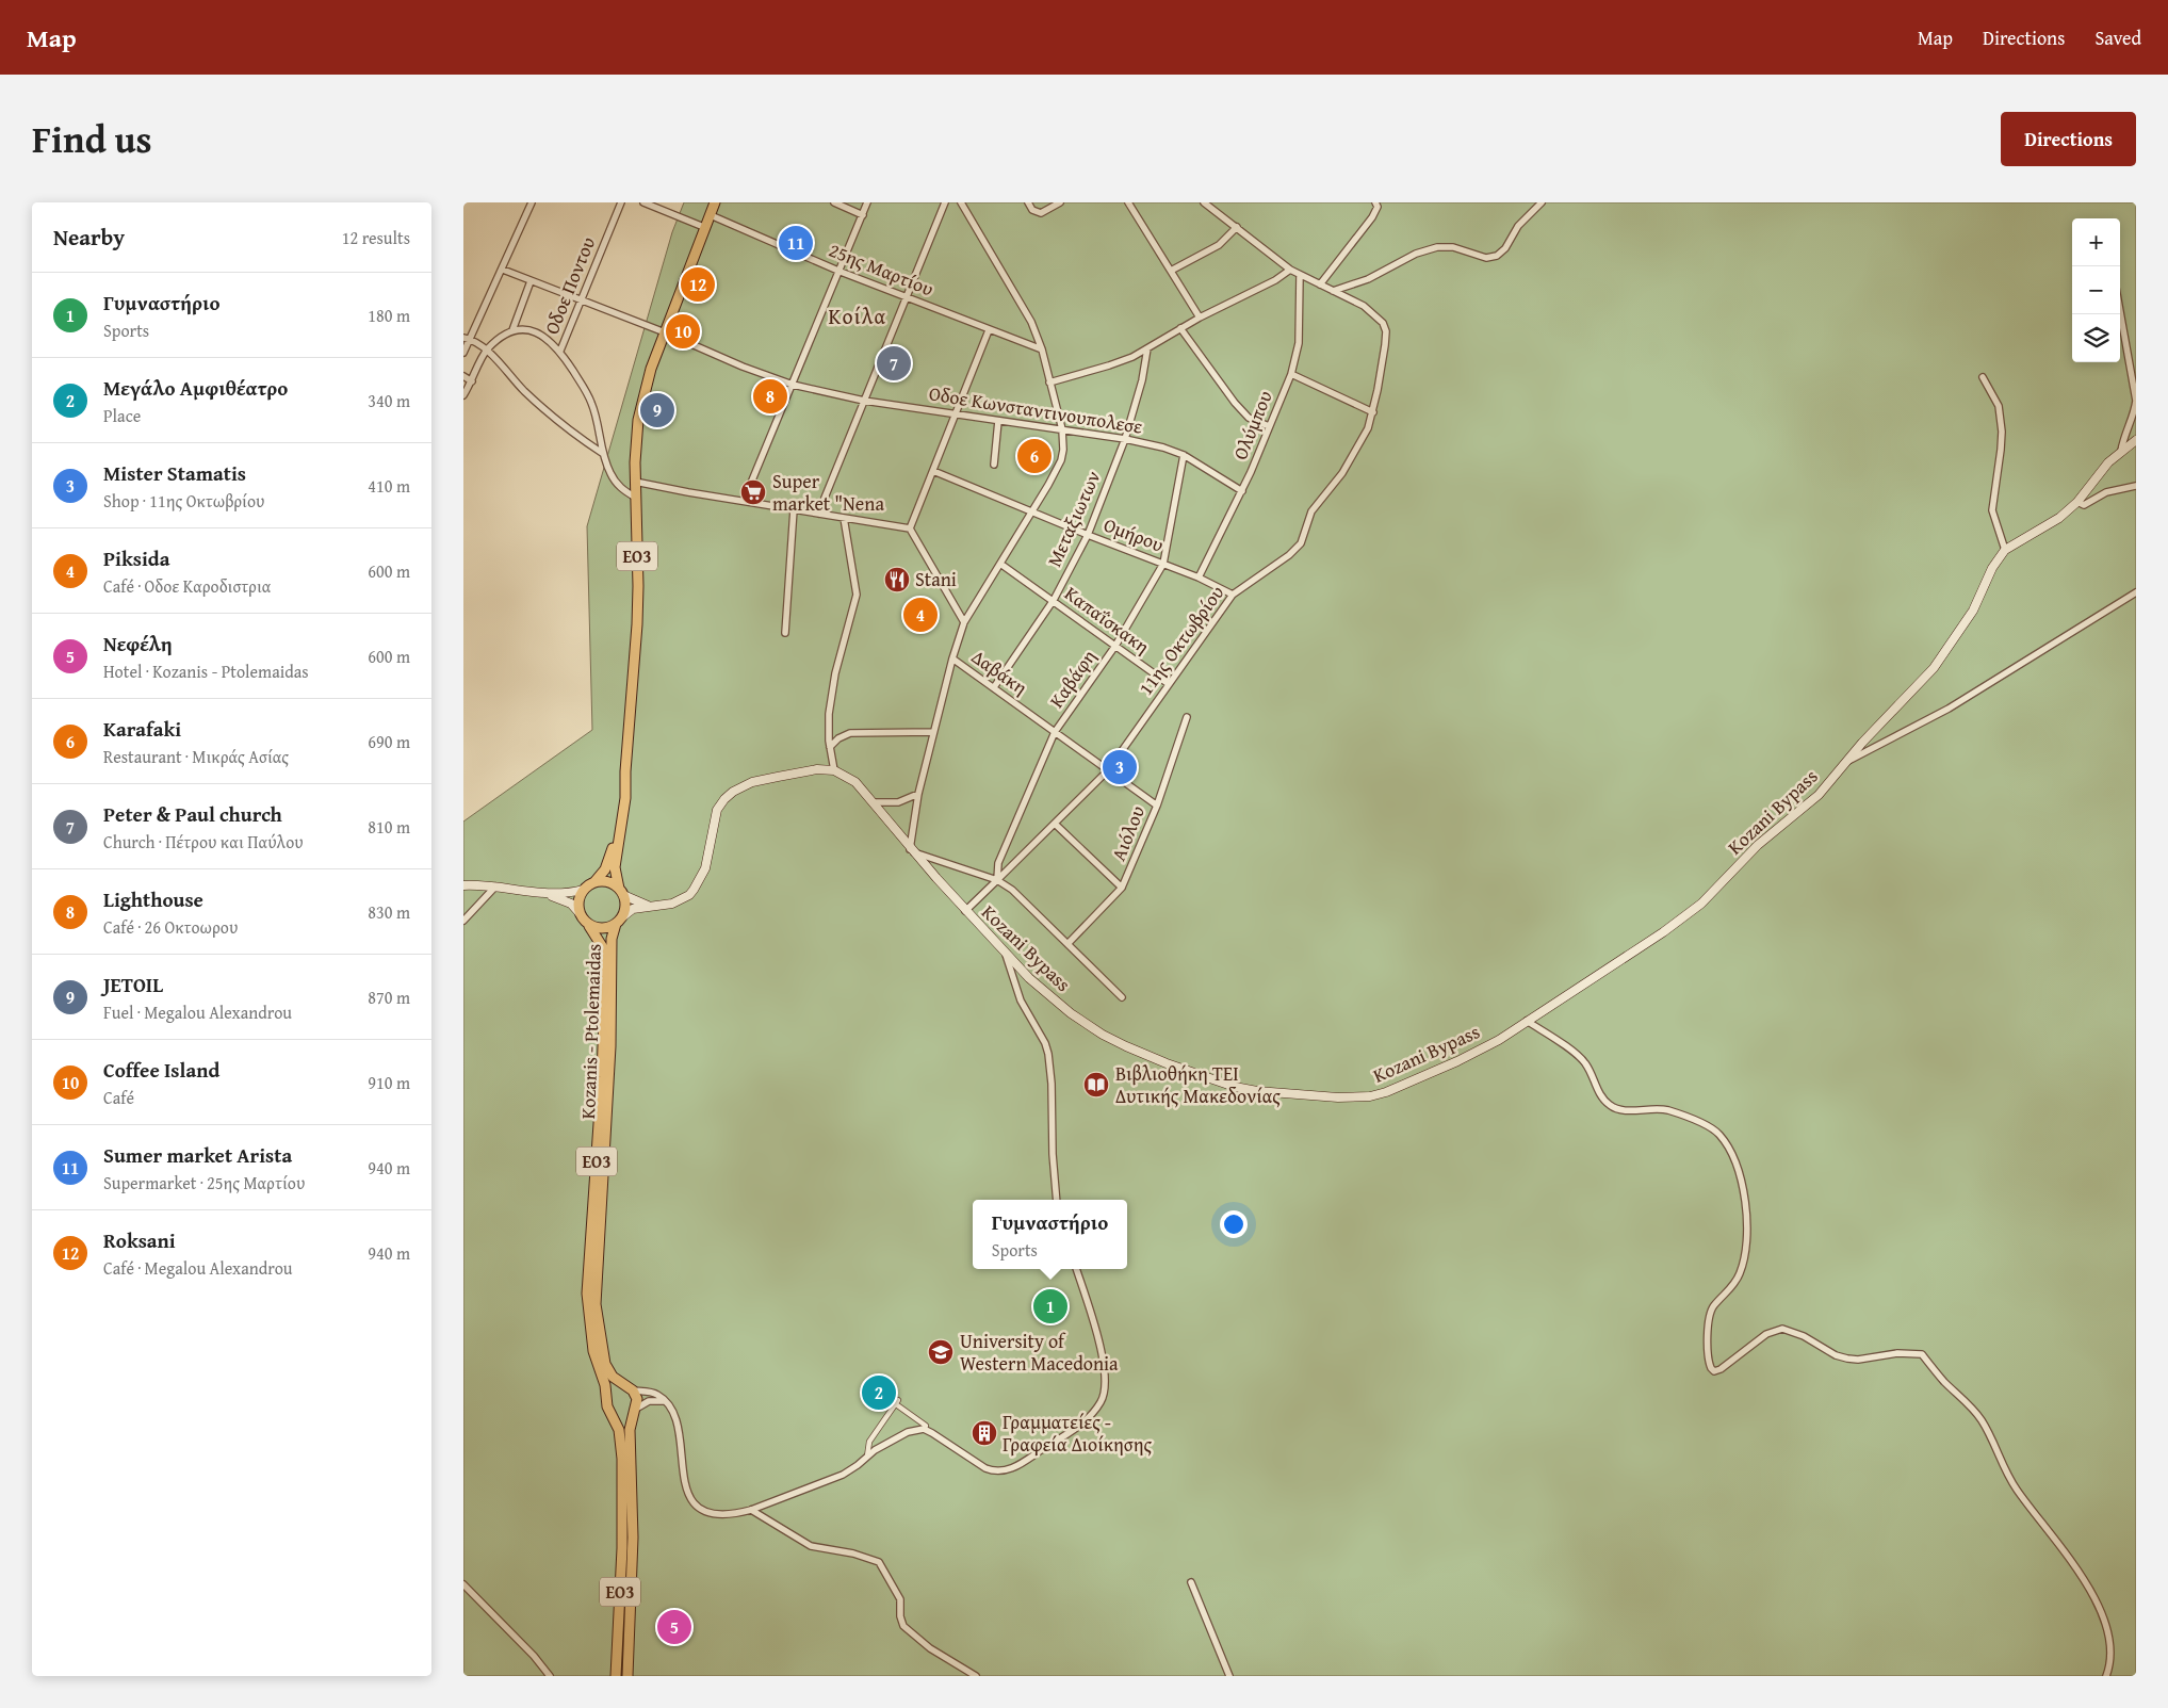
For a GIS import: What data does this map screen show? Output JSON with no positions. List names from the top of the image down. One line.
{"streets":{"main road":["ΕΟ3","Kozani Bypass","Kozanis - Ptolemaidas"],"street":["25ης Μαρτίου","Oδοε Ποντου","Oδοε Κωνσταντινουπολεσε","Ολύμπου","Μεταξιωτων","Ομήρου","Καπαΐσκακη","11ης Οκτωβρίου","Δαβάκη","Καβάφη","Αιόλου"]},"crossings":[["25ης Μαρτίου","ΕΟ3"],["Oδοε Ποντου","Oδοε Κωνσταντινουπολεσε"],["Oδοε Κωνσταντινουπολεσε","Ολύμπου"],["Oδοε Κωνσταντινουπολεσε","Μεταξιωτων"],["Oδοε Κωνσταντινουπολεσε","ΕΟ3"],["Oδοε Κωνσταντινουπολεσε","Καβάφη"],["Ολύμπου","Ομήρου"],["Μεταξιωτων","Ομήρου"],["Μεταξιωτων","Καπαΐσκακη"],["Μεταξιωτων","Δαβάκη"],["Ομήρου","11ης Οκτωβρίου"],["Ομήρου","Καβάφη"],["ΕΟ3","Kozanis - Ptolemaidas"],["Καπαΐσκακη","11ης Οκτωβρίου"],["Καπαΐσκακη","Καβάφη"],["11ης Οκτωβρίου","Δαβάκη"],["11ης Οκτωβρίου","Καβάφη"],["Δαβάκη","Καβάφη"],["Δαβάκη","Αιόλου"]],"districts":["Κοίλα"],"places":{"supermarket":["Super market \"Nena"],"restaurant":["Stani"],"library":["Βιβλιοθήκη ΤΕΙ Δυτικής Μακεδονίας"],"school or university":["University of Western Macedonia"],"building":["Γραμματείες - Γραφεία Διοίκησης"]},"page":{"header":"Map","nav":["Map","Directions","Saved"],"title":"Find us","buttons":"Directions","heading":["Nearby","12 results"],"map_buttons":["+","−"],"pins":["11","12","10","7","8","9","6","4","3","1","2","5"],"list":[{"mark":"1","name":"Γυμναστήριο","note":"Sports","value":"180 m"},{"mark":"2","name":"Μεγάλο Αμφιθέατρο","note":"Place","value":"340 m"},{"mark":"3","name":"Mister Stamatis","note":"Shop · 11ης Οκτωβρίου","value":"410 m"},{"mark":"4","name":"Piksida","note":"Café · Oδοε Καροδιστρια","value":"600 m"},{"mark":"5","name":"Νεφέλη","note":"Hotel · Kozanis - Ptolemaidas","value":"600 m"},{"mark":"6","name":"Karafaki","note":"Restaurant · Μικράς Ασίας","value":"690 m"},{"mark":"7","name":"Peter & Paul church","note":"Church · Πέτρου και Παύλου","value":"810 m"},{"mark":"8","name":"Lighthouse","note":"Café · 26 Οκτοωρου","value":"830 m"},{"mark":"9","name":"JETOIL","note":"Fuel · Megalou Alexandrou","value":"870 m"},{"mark":"10","name":"Coffee Island","note":"Café","value":"910 m"},{"mark":"11","name":"Sumer market Arista","note":"Supermarket · 25ης Μαρτίου","value":"940 m"},{"mark":"12","name":"Roksani","note":"Café · Megalou Alexandrou","value":"940 m"}],"popup":["Γυμναστήριο","Sports"]}}
